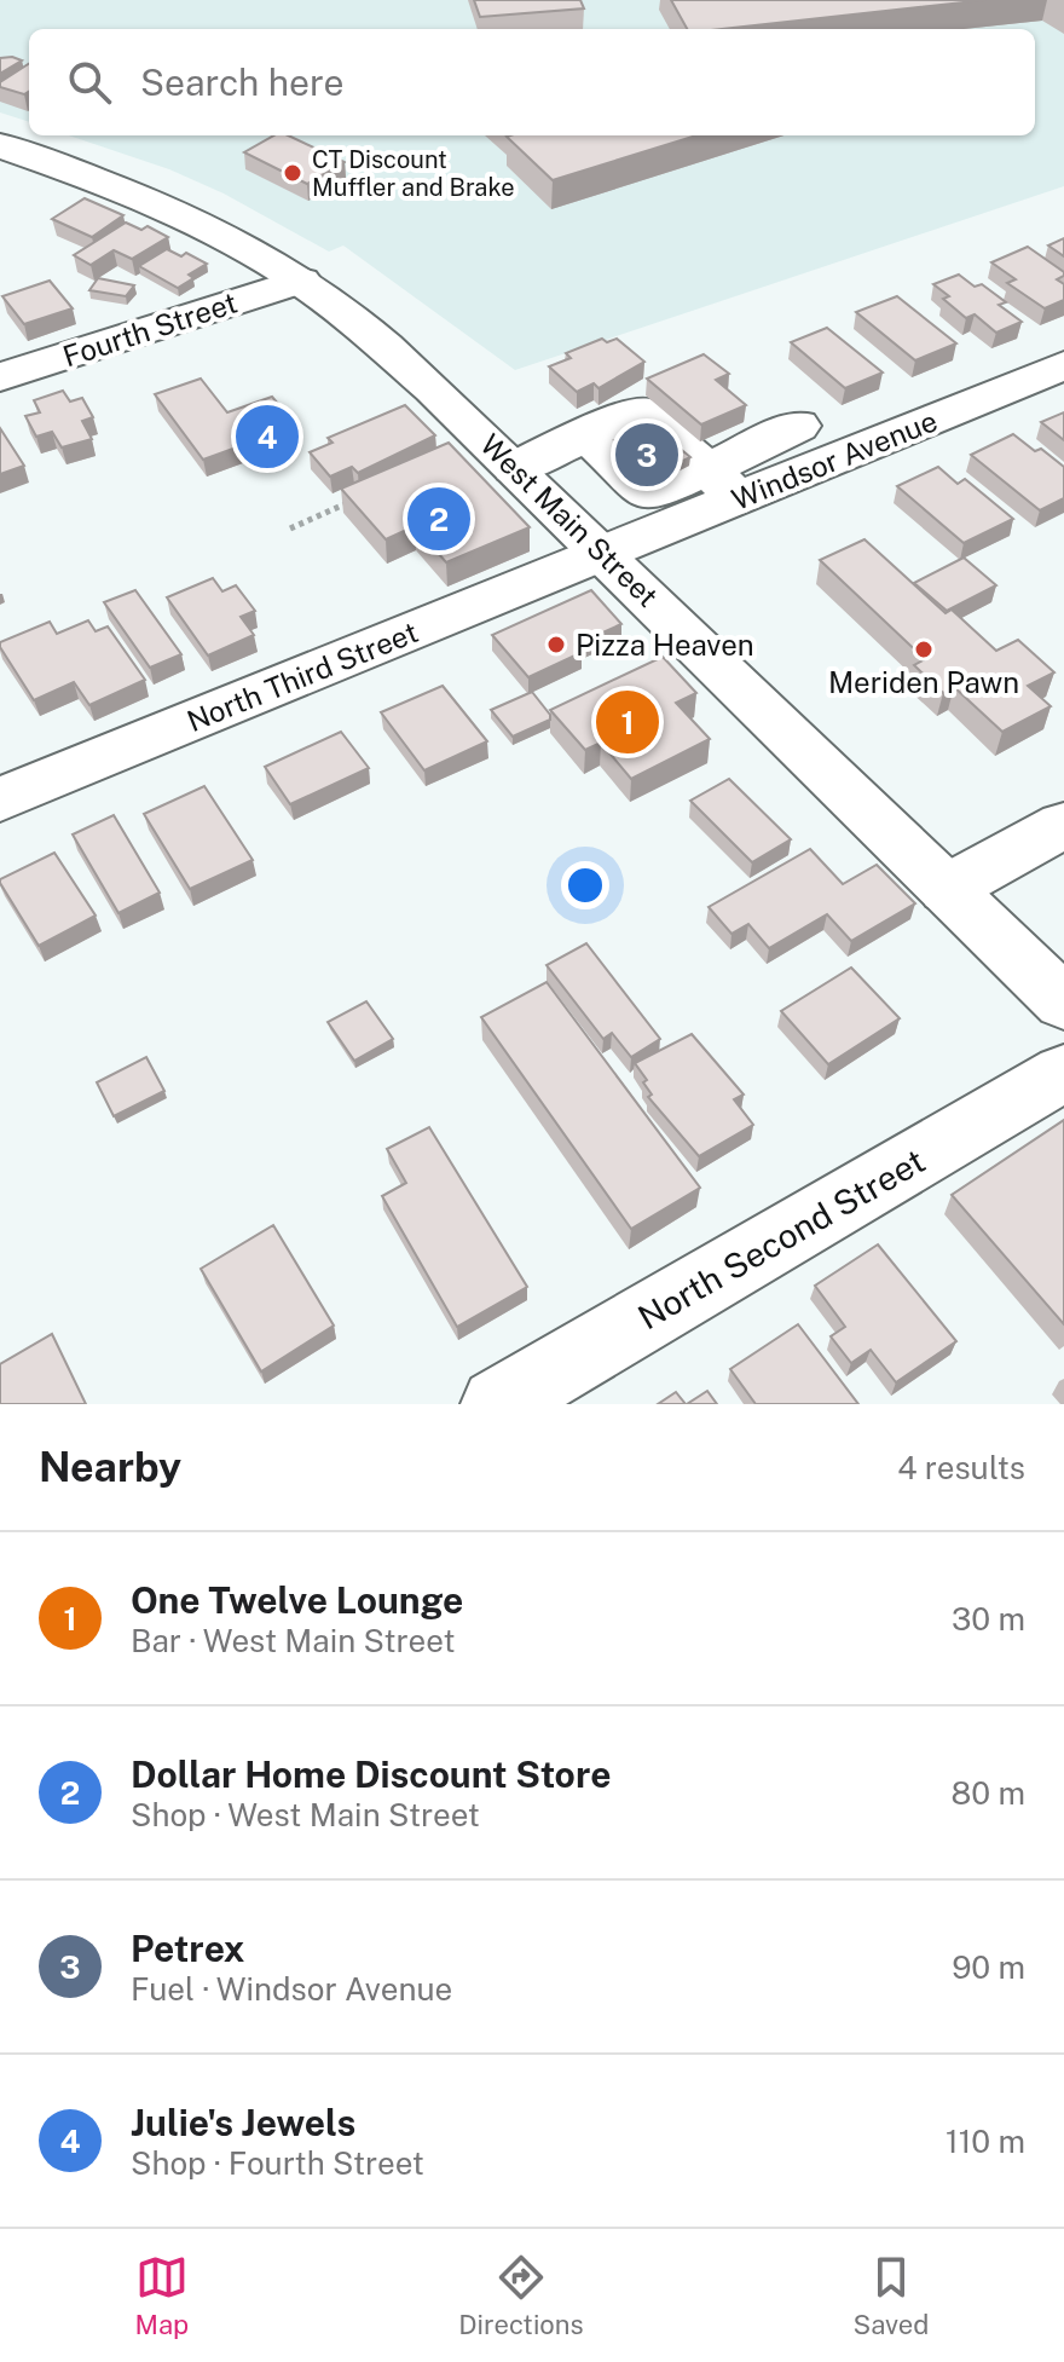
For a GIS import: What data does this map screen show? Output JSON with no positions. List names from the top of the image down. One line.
{"streets":{"street":["Fourth Street","Windsor Avenue","West Main Street","North Third Street","North Second Street"]},"crossings":[["Fourth Street","West Main Street"],["Windsor Avenue","West Main Street"],["Windsor Avenue","North Third Street"],["West Main Street","North Third Street"]],"places":["CT Discount Muffler and Brake","Pizza Heaven","Meriden Pawn"],"page":{"search":"Search here","pins":["4","3","2","1"],"heading":["Nearby","4 results"],"list":[{"mark":"1","name":"One Twelve Lounge","note":"Bar · West Main Street","value":"30 m"},{"mark":"2","name":"Dollar Home Discount Store","note":"Shop · West Main Street","value":"80 m"},{"mark":"3","name":"Petrex","note":"Fuel · Windsor Avenue","value":"90 m"},{"mark":"4","name":"Julie's Jewels","note":"Shop · Fourth Street","value":"110 m"}],"nav":["Map","Directions","Saved"]}}
